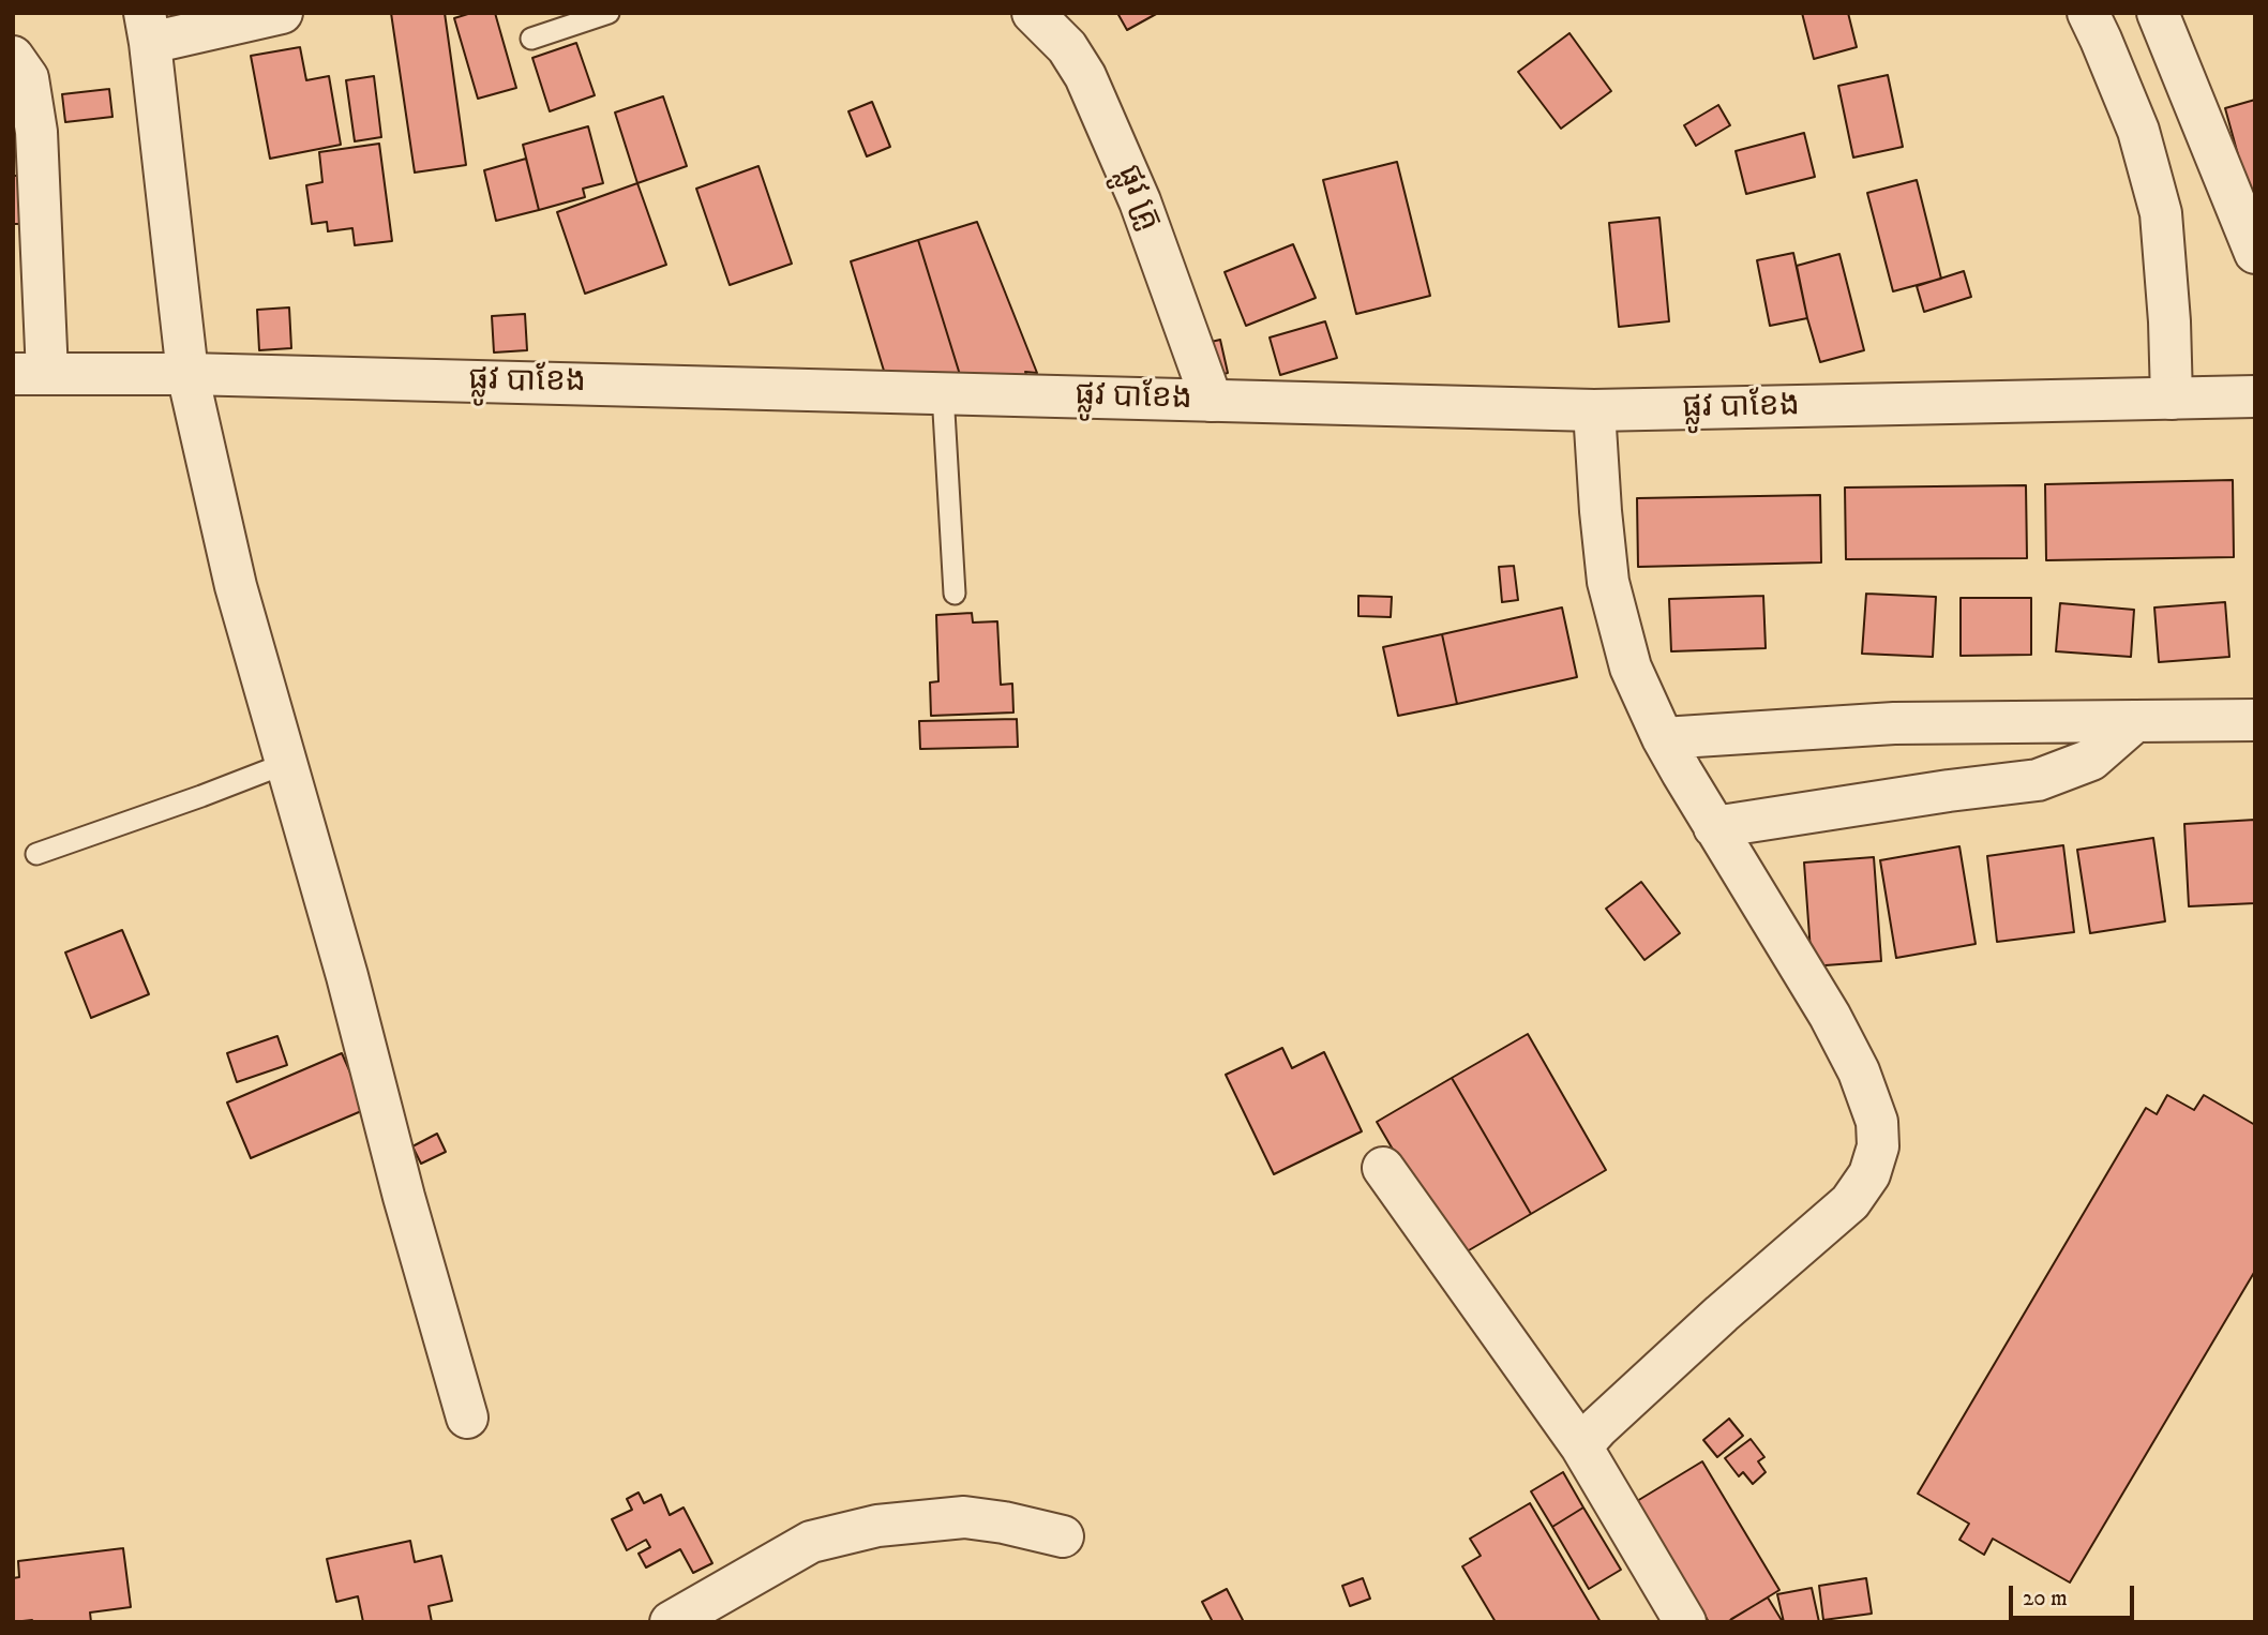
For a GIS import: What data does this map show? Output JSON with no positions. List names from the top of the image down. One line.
{"streets":{"street":["ផ្លូវ គ្រូ","ផ្លូវ បាខែង"]},"crossings":[["ផ្លូវ គ្រូ","ផ្លូវ បាខែង"]],"scale_bar":"20 m"}
